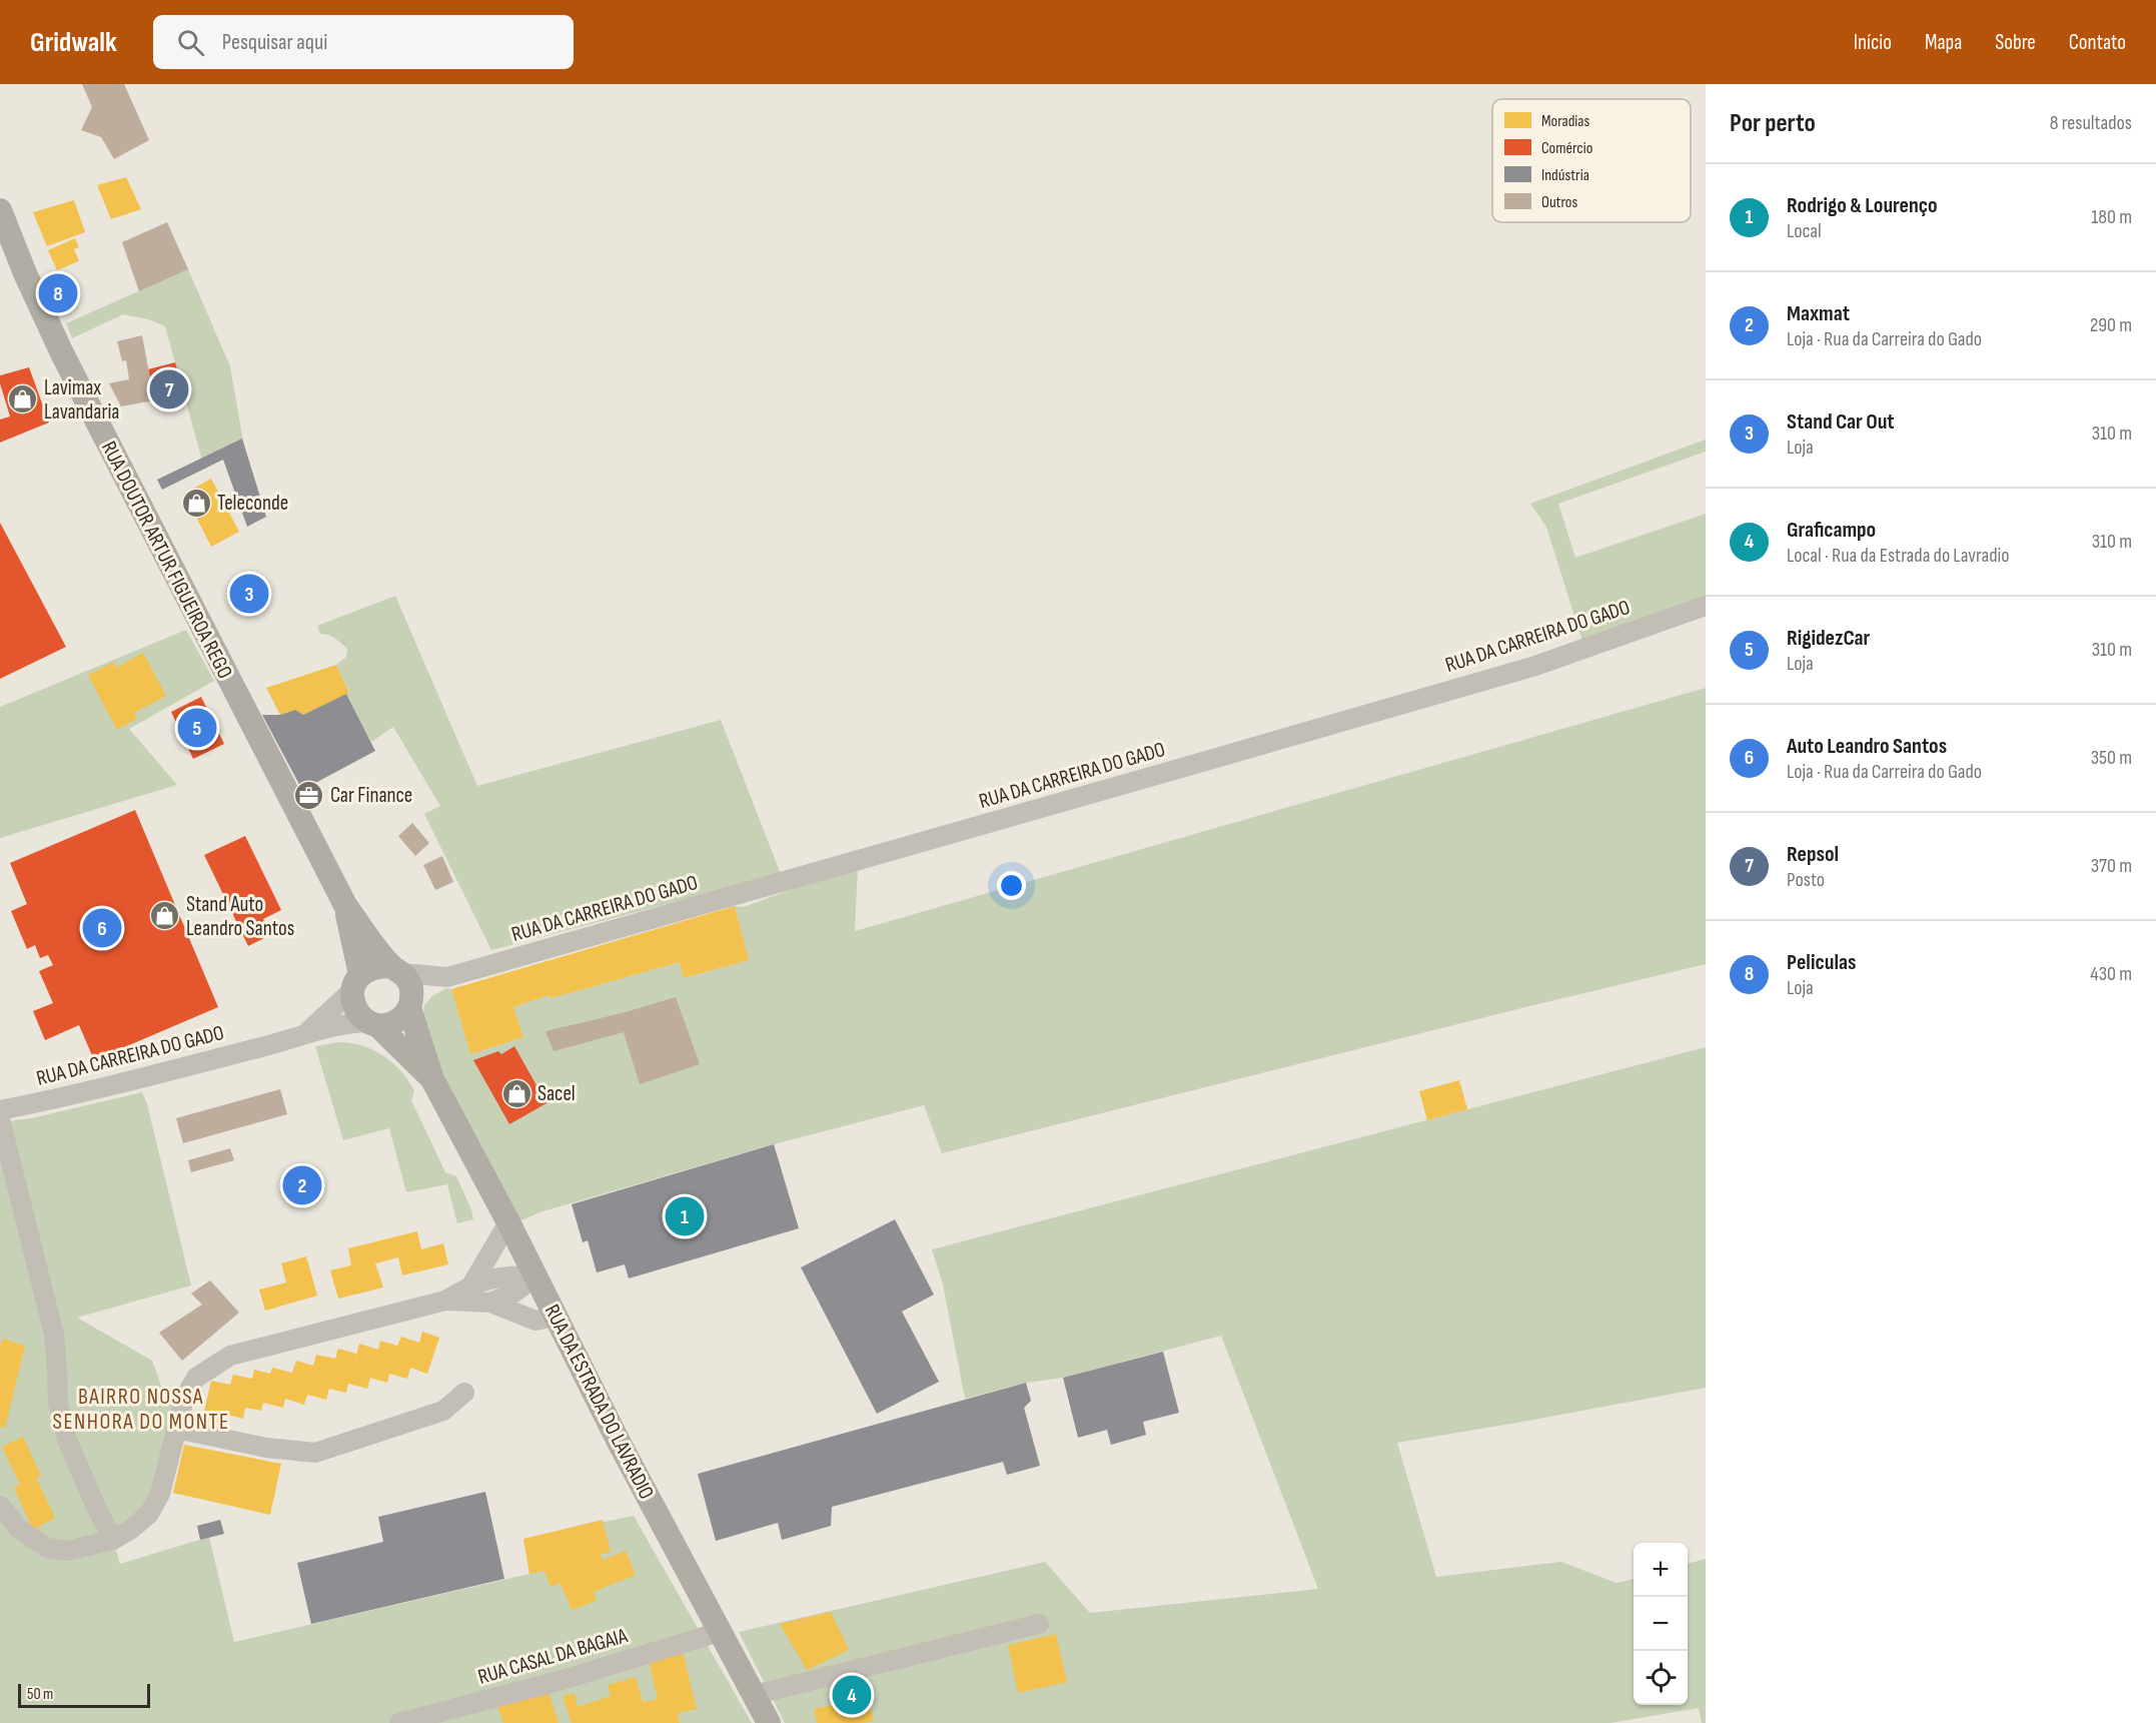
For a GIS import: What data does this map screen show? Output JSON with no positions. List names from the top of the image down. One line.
{"streets":{"main road":["RUA DOUTOR ARTUR FIGUEIROA REGO","RUA DA ESTRADA DO LAVRADIO"],"street":["RUA DA CARREIRA DO GADO","RUA CASAL DA BAGAIA"]},"crossings":[["RUA DOUTOR ARTUR FIGUEIROA REGO","RUA DA CARREIRA DO GADO"],["RUA DOUTOR ARTUR FIGUEIROA REGO","RUA DA ESTRADA DO LAVRADIO"],["RUA DA CARREIRA DO GADO","RUA DA ESTRADA DO LAVRADIO"],["RUA DA ESTRADA DO LAVRADIO","RUA CASAL DA BAGAIA"]],"districts":["BAIRRO NOSSA SENHORA DO MONTE"],"places":{"shop":["Lavimax Lavandaria","Teleconde","Stand Auto Leandro Santos","Sacel"],"office":["Car Finance"]},"legend":["Moradias","Comércio","Indústria","Outros"],"scale_bar":"50 m","page":{"header":"Gridwalk","search":"Pesquisar aqui","nav":["Início","Mapa","Sobre","Contato"],"heading":["Por perto","8 resultados"],"list":[{"mark":"1","name":"Rodrigo & Lourenço","note":"Local","value":"180 m"},{"mark":"2","name":"Maxmat","note":"Loja · Rua da Carreira do Gado","value":"290 m"},{"mark":"3","name":"Stand Car Out","note":"Loja","value":"310 m"},{"mark":"4","name":"Graficampo","note":"Local · Rua da Estrada do Lavradio","value":"310 m"},{"mark":"5","name":"RigidezCar","note":"Loja","value":"310 m"},{"mark":"6","name":"Auto Leandro Santos","note":"Loja · Rua da Carreira do Gado","value":"350 m"},{"mark":"7","name":"Repsol","note":"Posto","value":"370 m"},{"mark":"8","name":"Peliculas","note":"Loja","value":"430 m"}],"pins":["8","7","3","5","6","2","1","4"],"map_buttons":["+","−"],"scale":"50 m"}}
